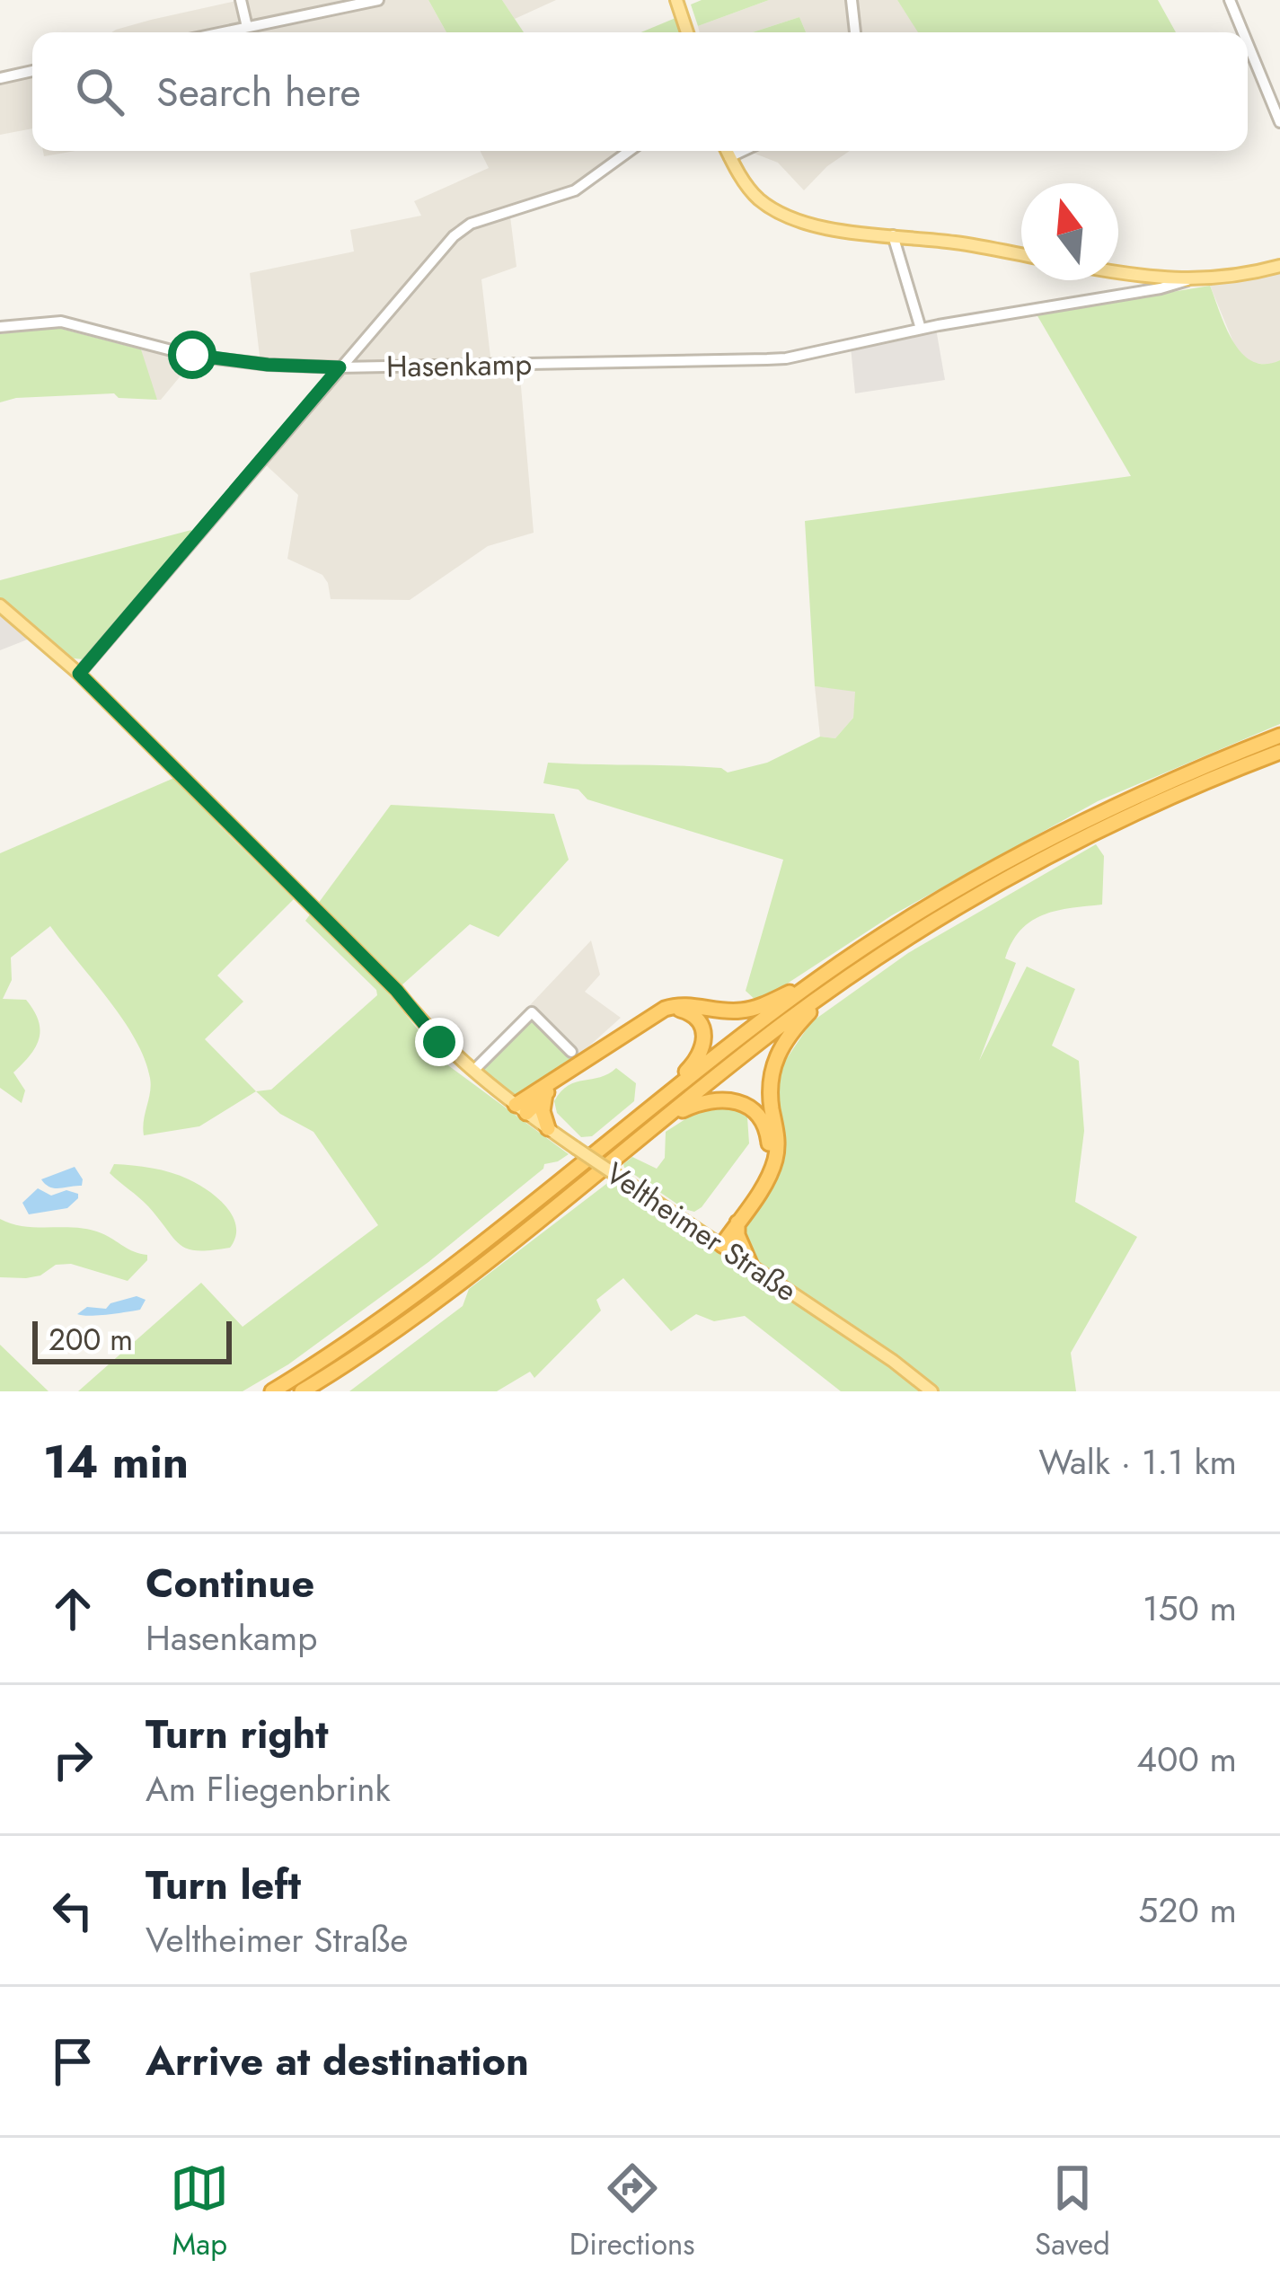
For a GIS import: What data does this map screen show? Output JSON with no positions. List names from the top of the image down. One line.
{"streets":{"main road":["Veltheimer Straße"],"street":["Hasenkamp"]},"scale_bar":"200 m","north":"top","page":{"search":"Search here","scale":"200 m","heading":["14 min","Walk · 1.1 km"],"list":[["Continue","Hasenkamp","150 m"],["Turn right","Am Fliegenbrink","400 m"],["Turn left","Veltheimer Straße","520 m"],"Arrive at destination"],"nav":["Map","Directions","Saved"]}}
